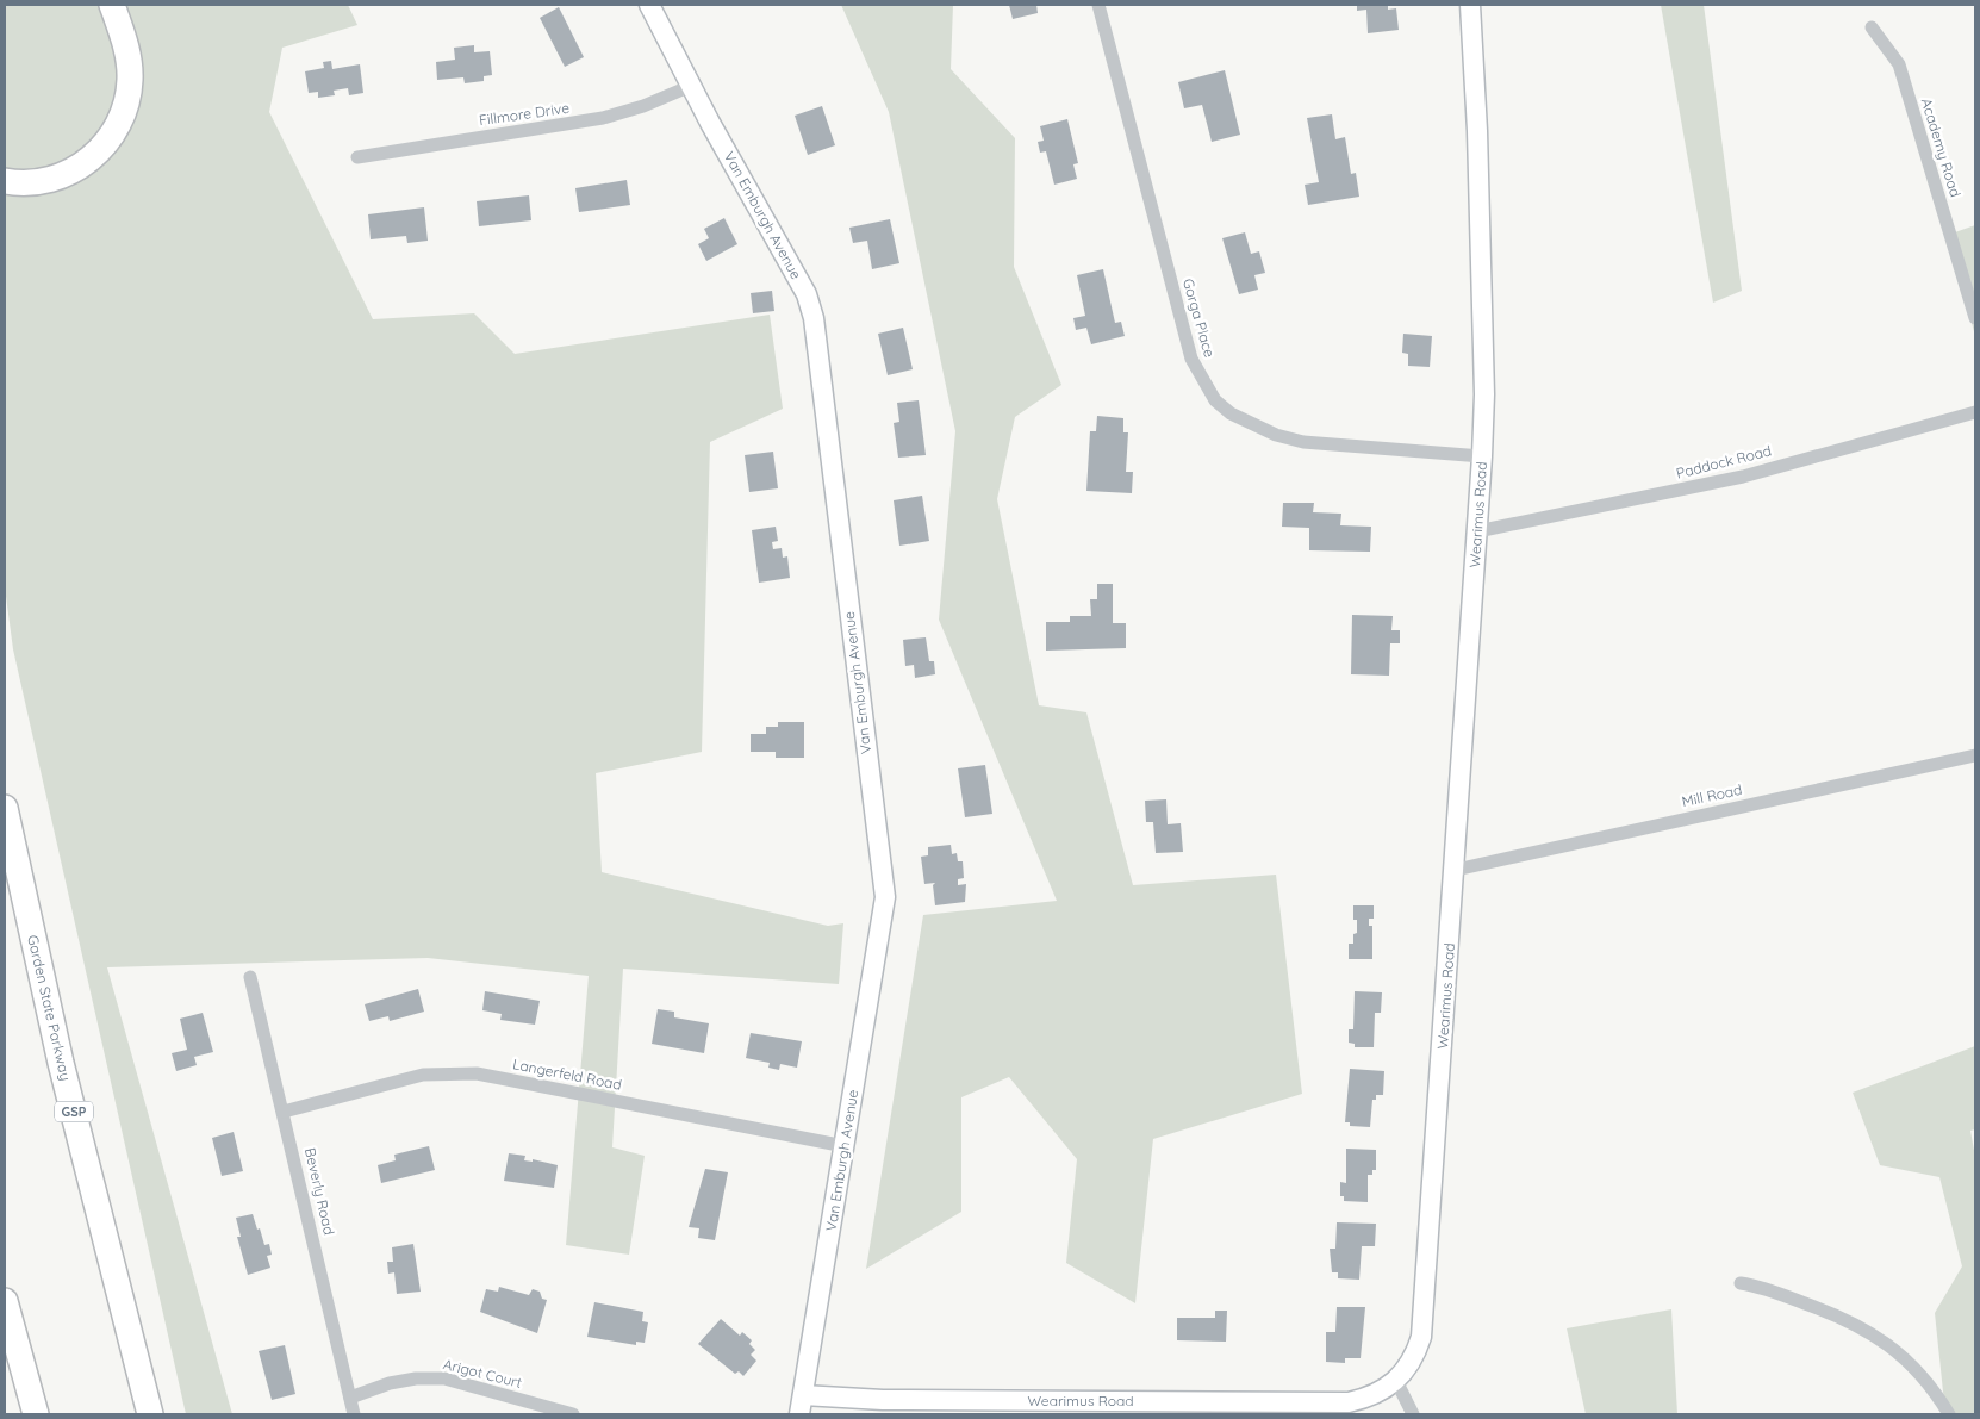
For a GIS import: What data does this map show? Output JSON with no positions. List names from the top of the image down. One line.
{"streets":{"highway":["Garden State Parkway","GSP"],"street":["Fillmore Drive","Academy Road","Van Emburgh Avenue","Gorga Place","Paddock Road","Wearimus Road","Mill Road","Langerfeld Road","Beverly Road","Arigot Court"]},"crossings":[["Fillmore Drive","Van Emburgh Avenue"],["Van Emburgh Avenue","Wearimus Road"],["Van Emburgh Avenue","Langerfeld Road"],["Gorga Place","Wearimus Road"],["Paddock Road","Wearimus Road"],["Wearimus Road","Mill Road"],["Langerfeld Road","Beverly Road"],["Beverly Road","Arigot Court"]]}
